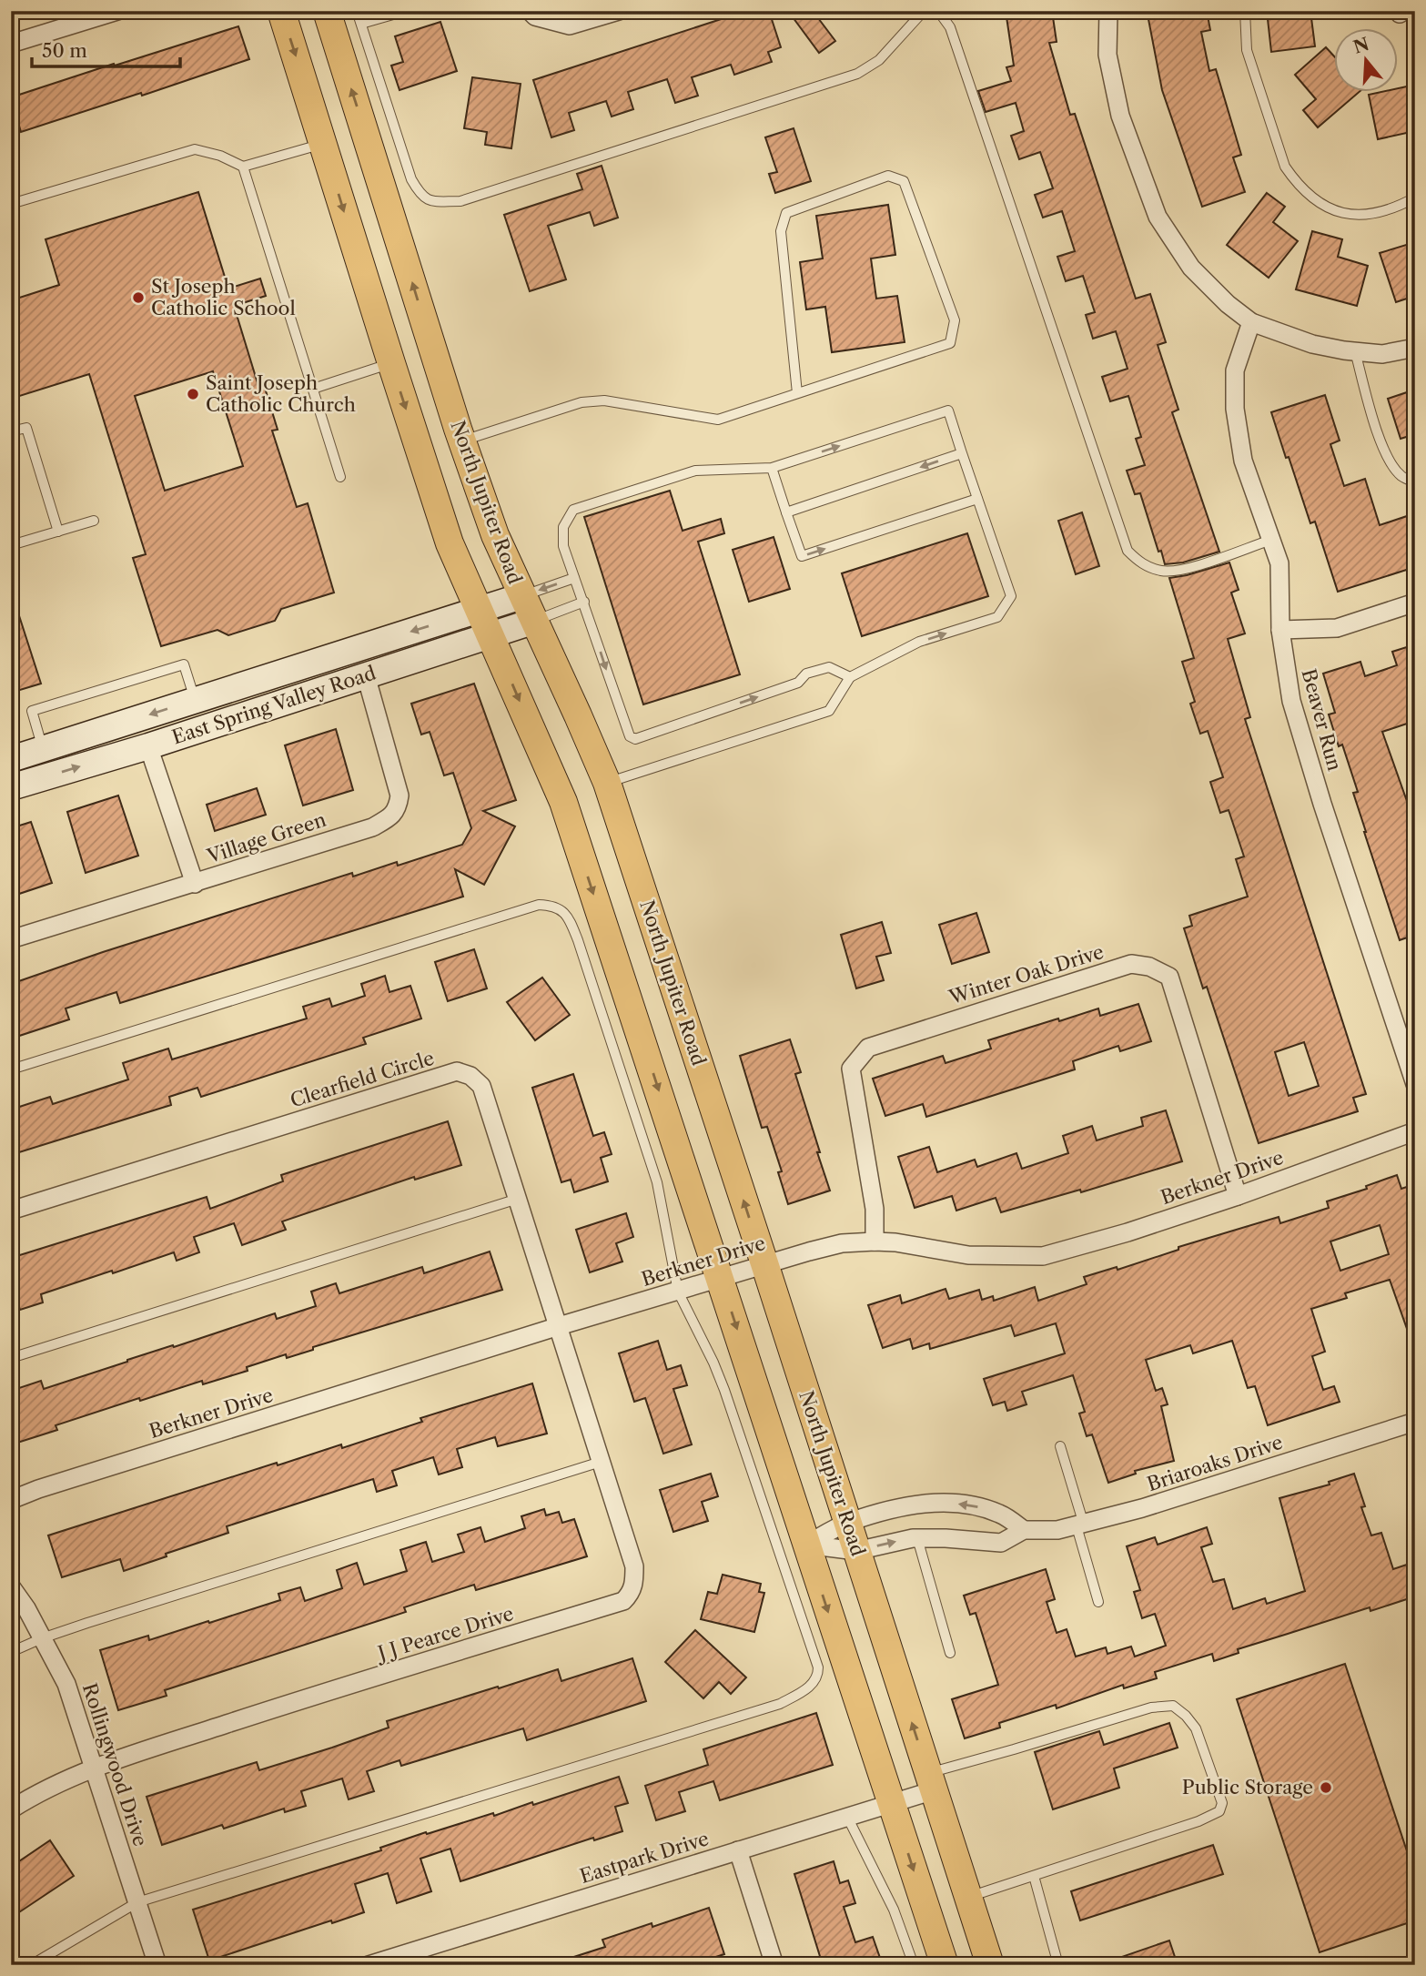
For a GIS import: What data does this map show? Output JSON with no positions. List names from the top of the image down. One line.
{"streets":{"main road":["North Jupiter Road"],"street":["East Spring Valley Road","Beaver Run","Village Green","Winter Oak Drive","Clearfield Circle","Berkner Drive","Briaroaks Drive","J J Pearce Drive","Rollingwood Drive","Eastpark Drive"]},"crossings":[["North Jupiter Road","East Spring Valley Road"],["North Jupiter Road","Berkner Drive"],["North Jupiter Road","Briaroaks Drive"],["North Jupiter Road","Eastpark Drive"],["East Spring Valley Road","Village Green"],["Winter Oak Drive","Berkner Drive"],["Clearfield Circle","Berkner Drive"],["Clearfield Circle","J J Pearce Drive"],["Berkner Drive","J J Pearce Drive"],["J J Pearce Drive","Rollingwood Drive"]],"places":["St Joseph Catholic School","Saint Joseph Catholic Church","Public Storage"],"scale_bar":"50 m","north":"top"}
